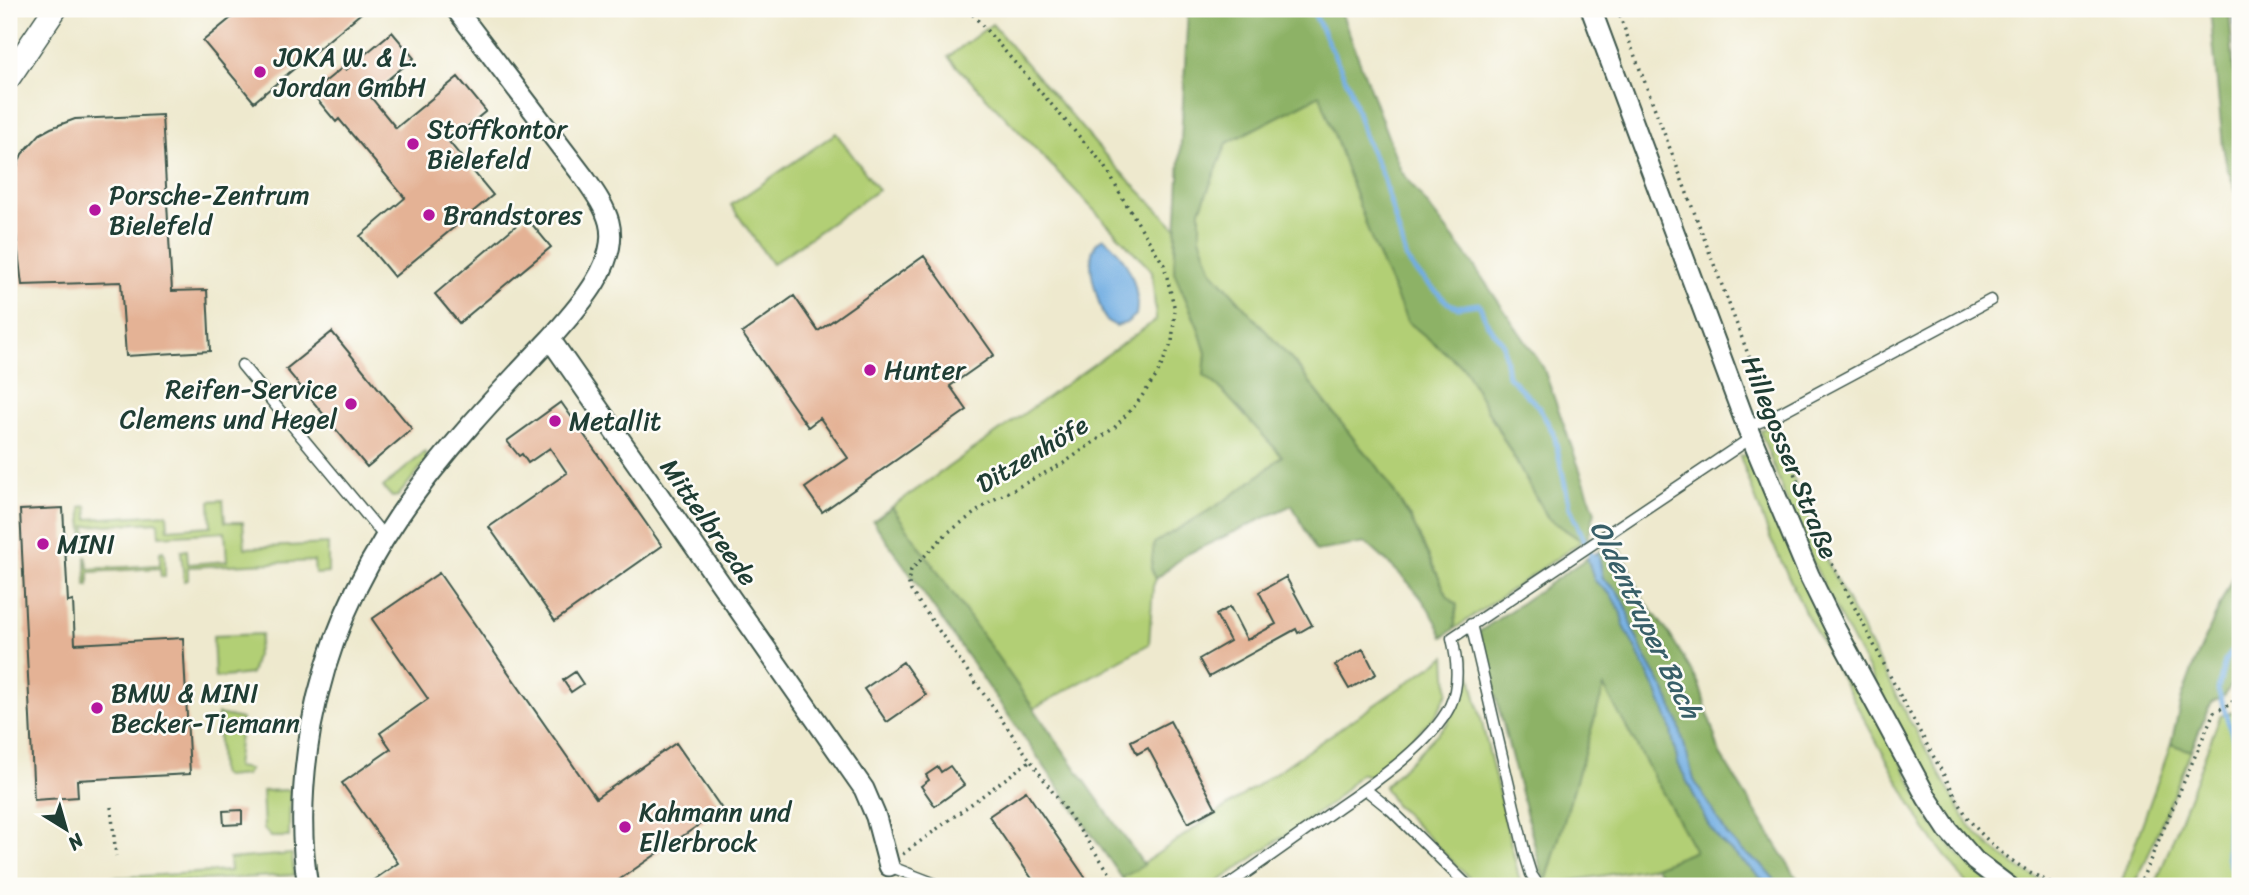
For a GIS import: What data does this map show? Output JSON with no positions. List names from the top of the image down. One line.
{"streets":{"street":["Hillegosser Straße","Mittelbreede"],"path":["Ditzenhöfe"]},"water":["Oldentruper Bach"],"places":["JOKA W. & L. Jordan GmbH","Stoffkontor Bielefeld","Porsche-Zentrum Bielefeld","Brandstores","Hunter","Reifen-Service Clemens und Hegel","Metallit","MINI","BMW & MINI Becker-Tiemann","Kahmann und Ellerbrock"],"north":"bottom right"}
